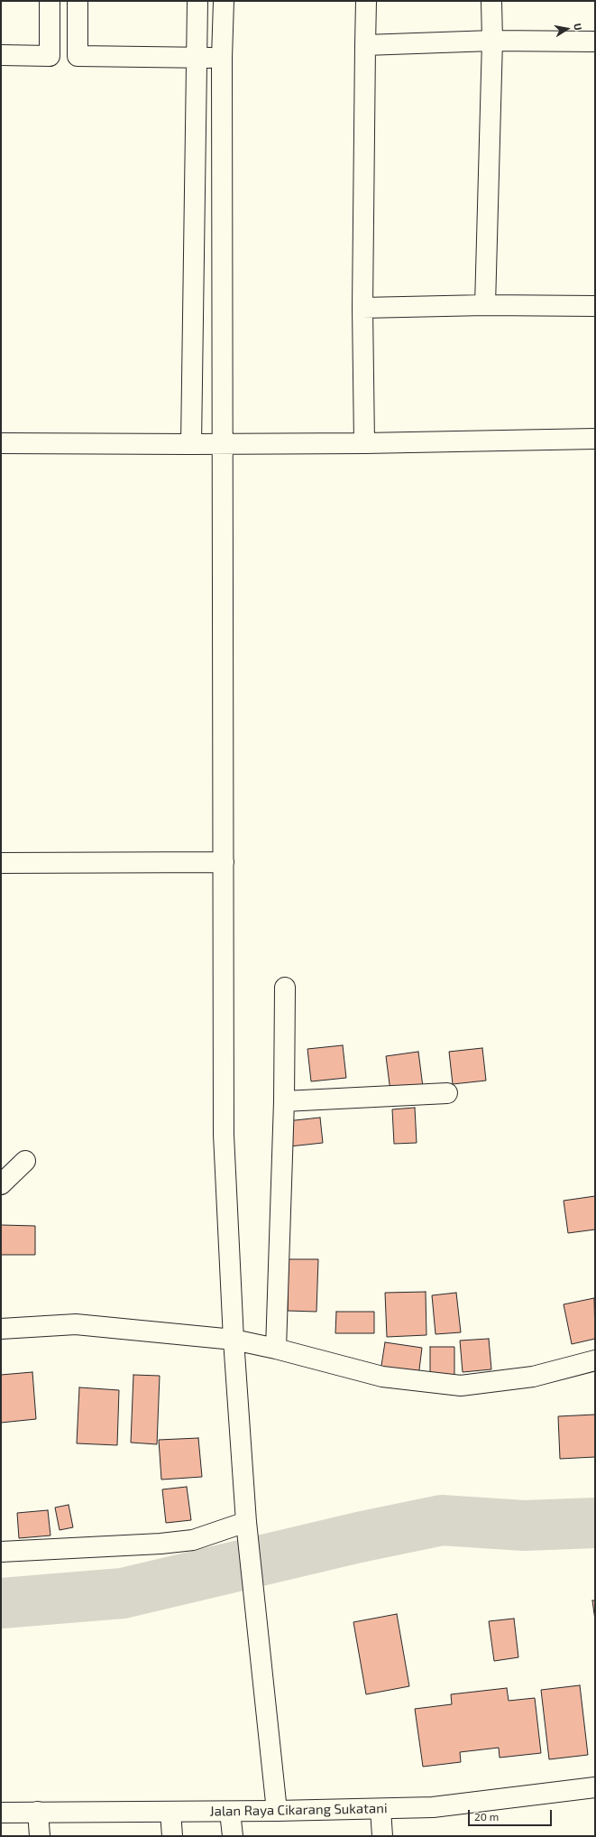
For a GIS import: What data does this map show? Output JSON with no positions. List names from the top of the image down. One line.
{"streets":{"street":["Jalan Raya Cikarang Sukatani"]},"scale_bar":"20 m","north":"right"}
